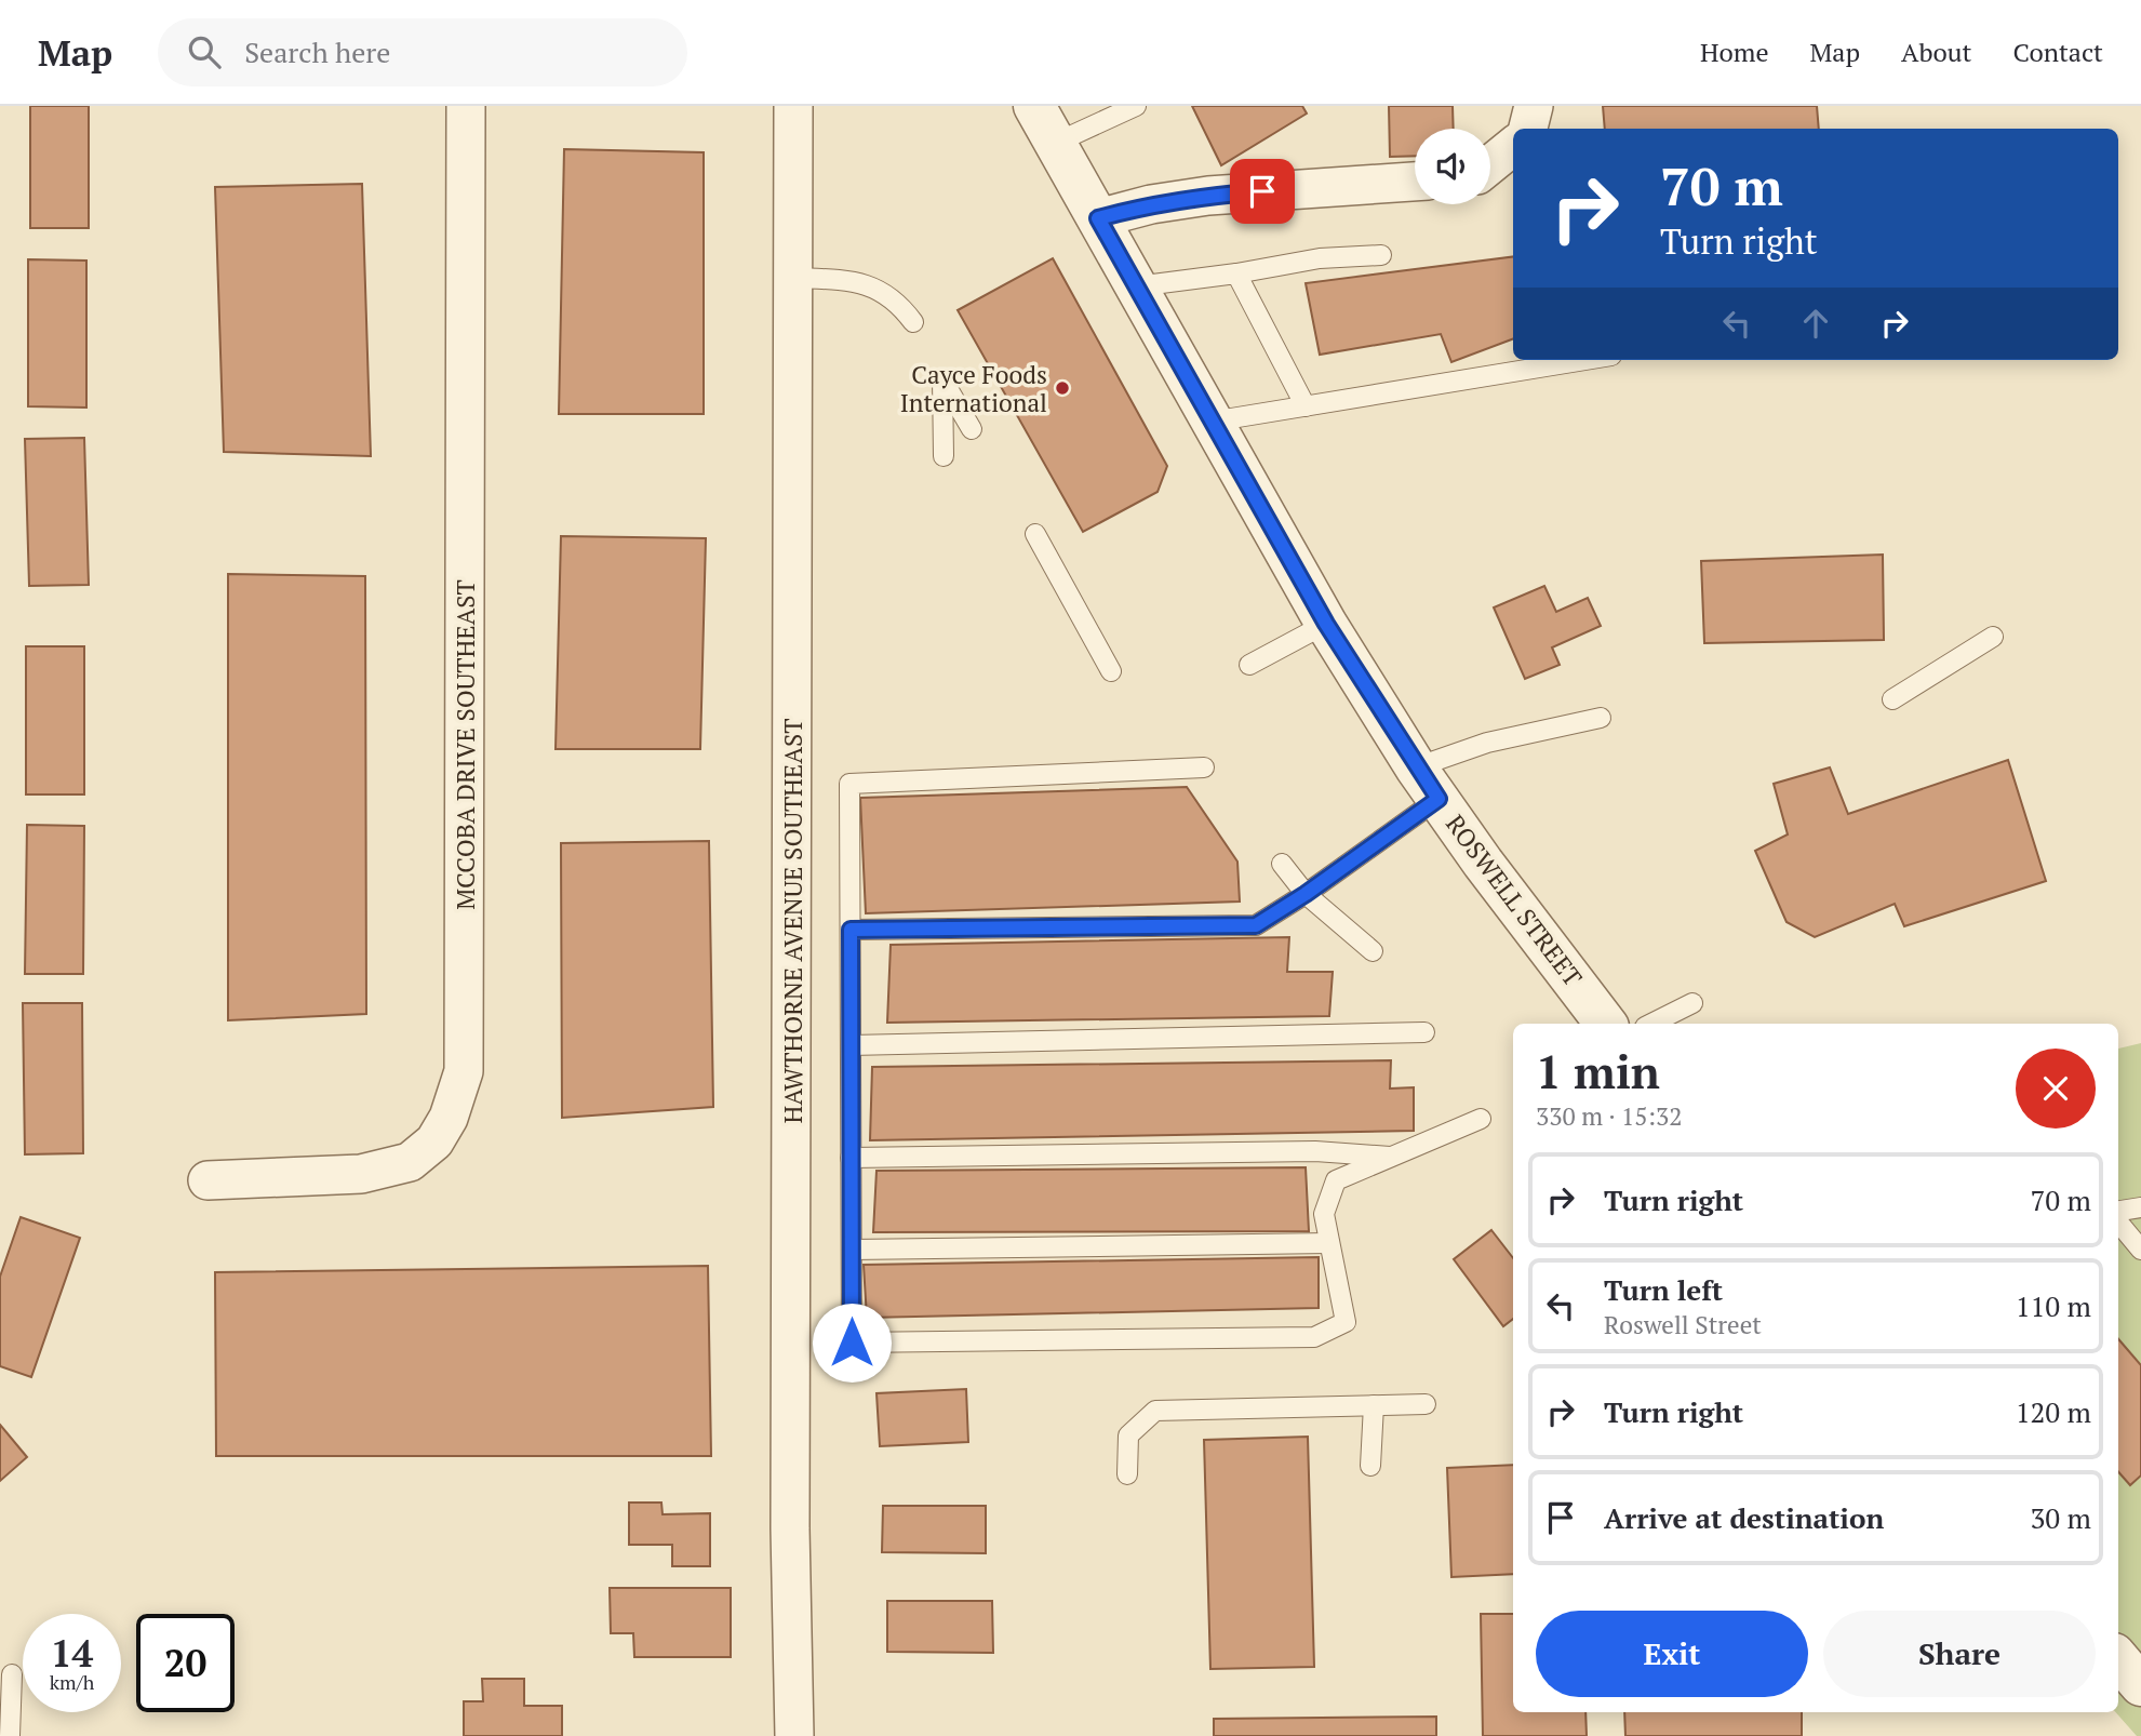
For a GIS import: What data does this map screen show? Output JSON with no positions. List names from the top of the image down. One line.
{"streets":{"street":["MCCOBA DRIVE SOUTHEAST","ROSWELL STREET","HAWTHORNE AVENUE SOUTHEAST"]},"places":["Cayce Foods International"],"page":{"header":"Map","search":"Search here","nav":["Home","Map","About","Contact"],"turn":["70 m","Turn right"],"heading":["1 min","330 m · 15:32"],"list":[{"name":"Turn right","value":"70 m"},{"name":"Turn left","note":"Roswell Street","value":"110 m"},{"name":"Turn right","value":"120 m"},{"name":"Arrive at destination","value":"30 m"}],"buttons":["Exit","Share"],"speed":"14 km/h","limit":"20"}}
